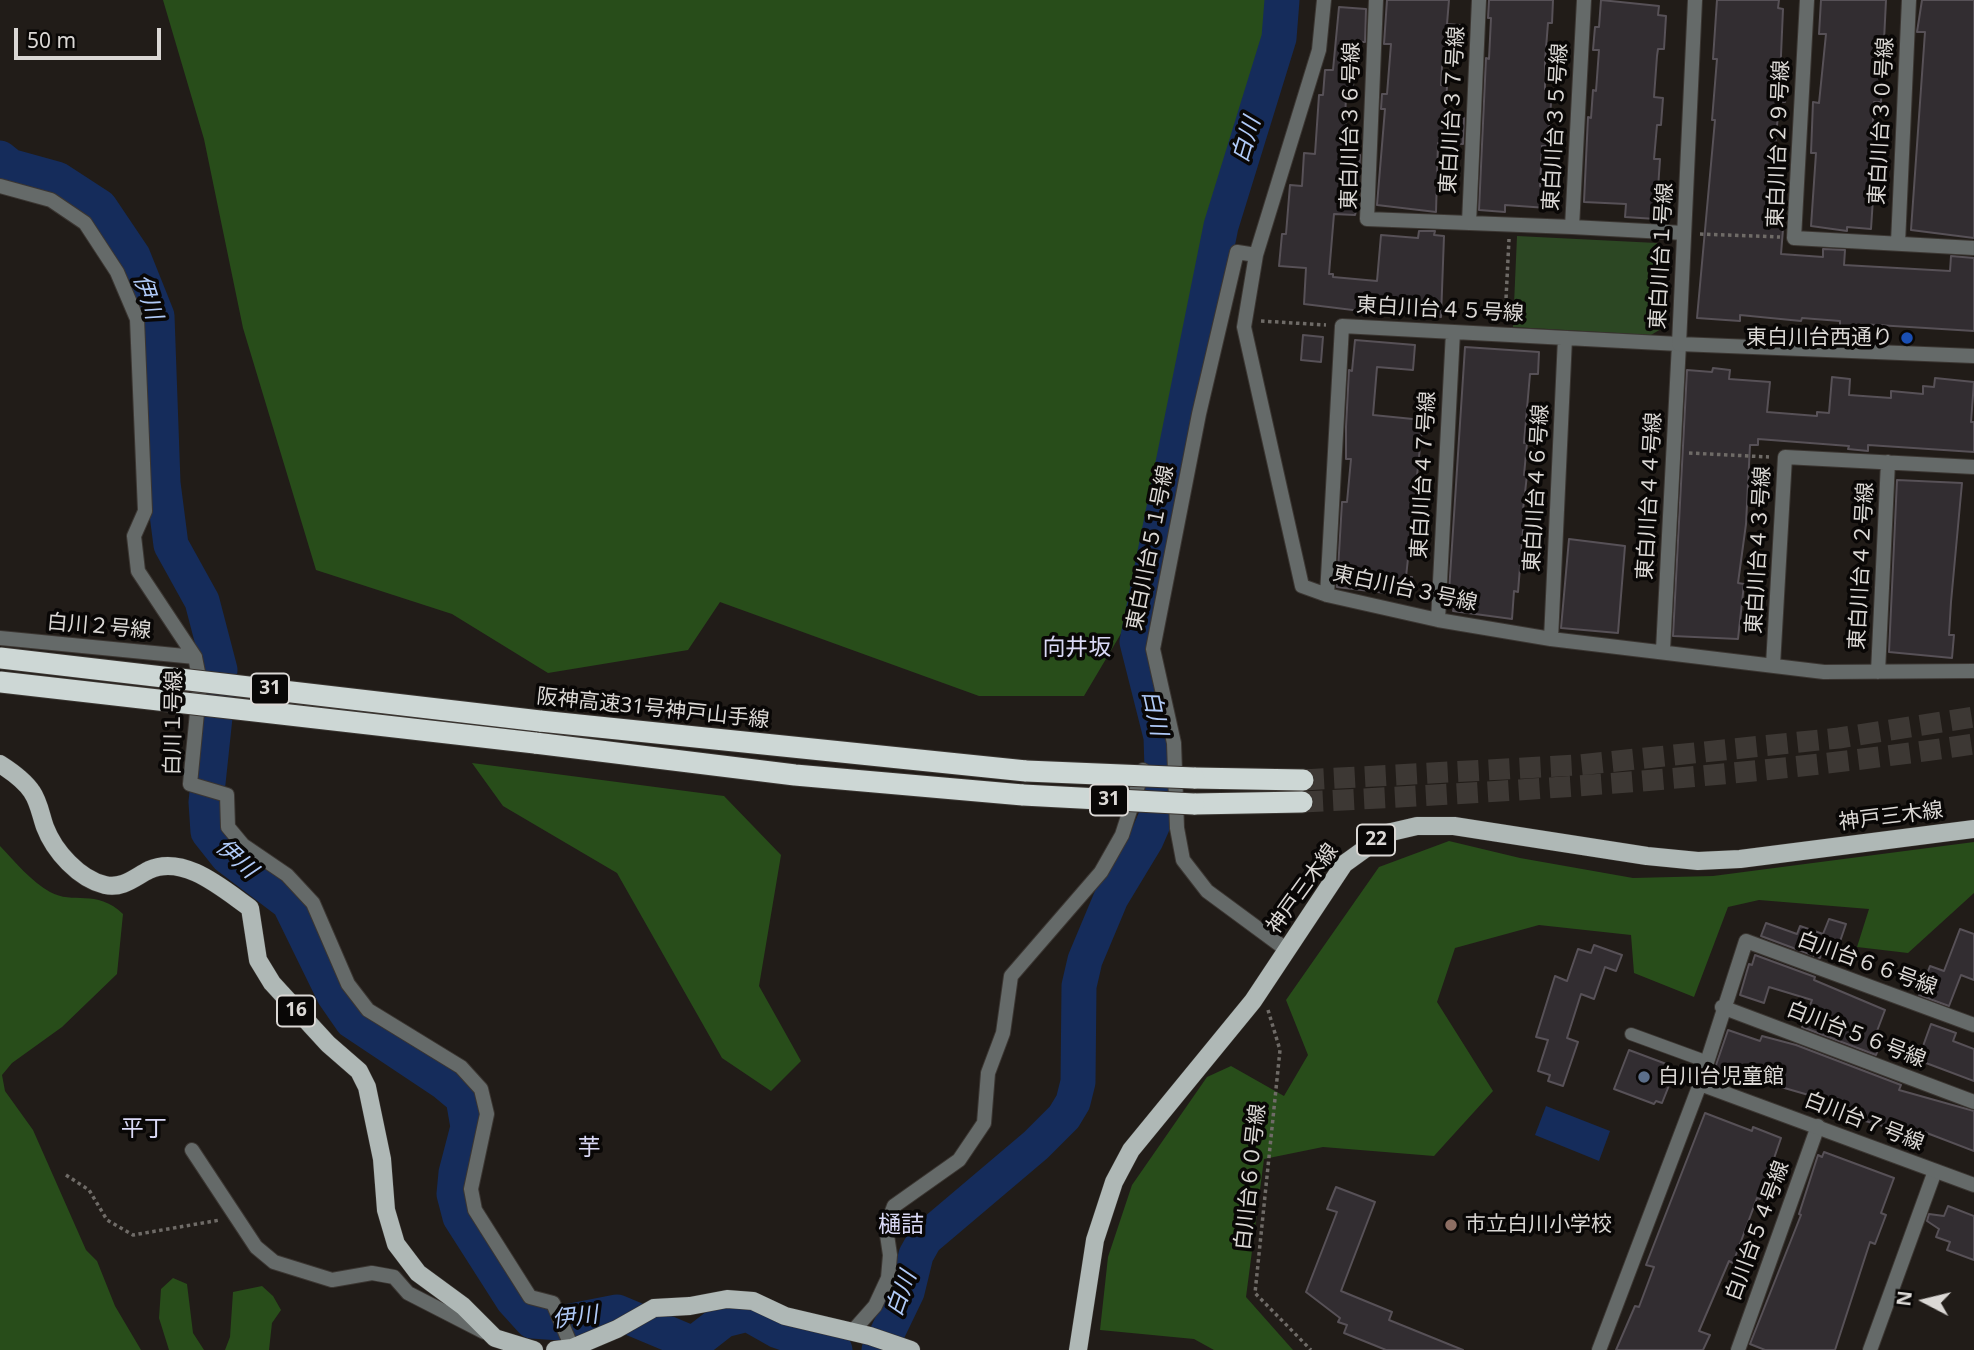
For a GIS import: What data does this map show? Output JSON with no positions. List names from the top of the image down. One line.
{"streets":{"highway":["31","阪神高速31号神戸山手線"],"main road":["神戸三木線","22","16"],"street":["東白川台３７号線","東白川台３０号線","東白川台３６号線","東白川台３５号線","東白川台２９号線","東白川台１号線","東白川台４５号線","東白川台４７号線","東白川台４６号線","東白川台４４号線","東白川台５１号線","東白川台４３号線","東白川台４２号線","東白川台３号線","白川２号線","白川１号線","白川台６６号線","白川台５６号線","白川台７号線","白川台５４号線"],"path":["白川台６０号線"]},"crossings":[["東白川台３７号線","東白川台３６号線"],["東白川台３０号線","東白川台２９号線"],["東白川台３６号線","東白川台３５号線"],["東白川台３５号線","東白川台１号線"],["東白川台１号線","東白川台４５号線"],["東白川台１号線","東白川台４４号線"],["東白川台４５号線","東白川台４７号線"],["東白川台４５号線","東白川台４６号線"],["東白川台４５号線","東白川台４４号線"],["東白川台４５号線","東白川台３号線"],["東白川台４７号線","東白川台３号線"],["東白川台４６号線","東白川台３号線"],["東白川台４４号線","東白川台３号線"],["東白川台５１号線","東白川台３号線"],["東白川台５１号線","阪神高速31号神戸山手線"],["東白川台４３号線","東白川台４２号線"],["東白川台４３号線","東白川台３号線"],["東白川台４２号線","東白川台３号線"],["白川２号線","白川１号線"],["神戸三木線","白川台６０号線"],["白川台６６号線","白川台５６号線"],["白川台７号線","白川台５４号線"]],"districts":["向井坂","平丁","芋","樋詰"],"water":["白川","伊川"],"places":["東白川台西通り","白川台児童館","市立白川小学校"],"scale_bar":"50 m","north":"left"}
